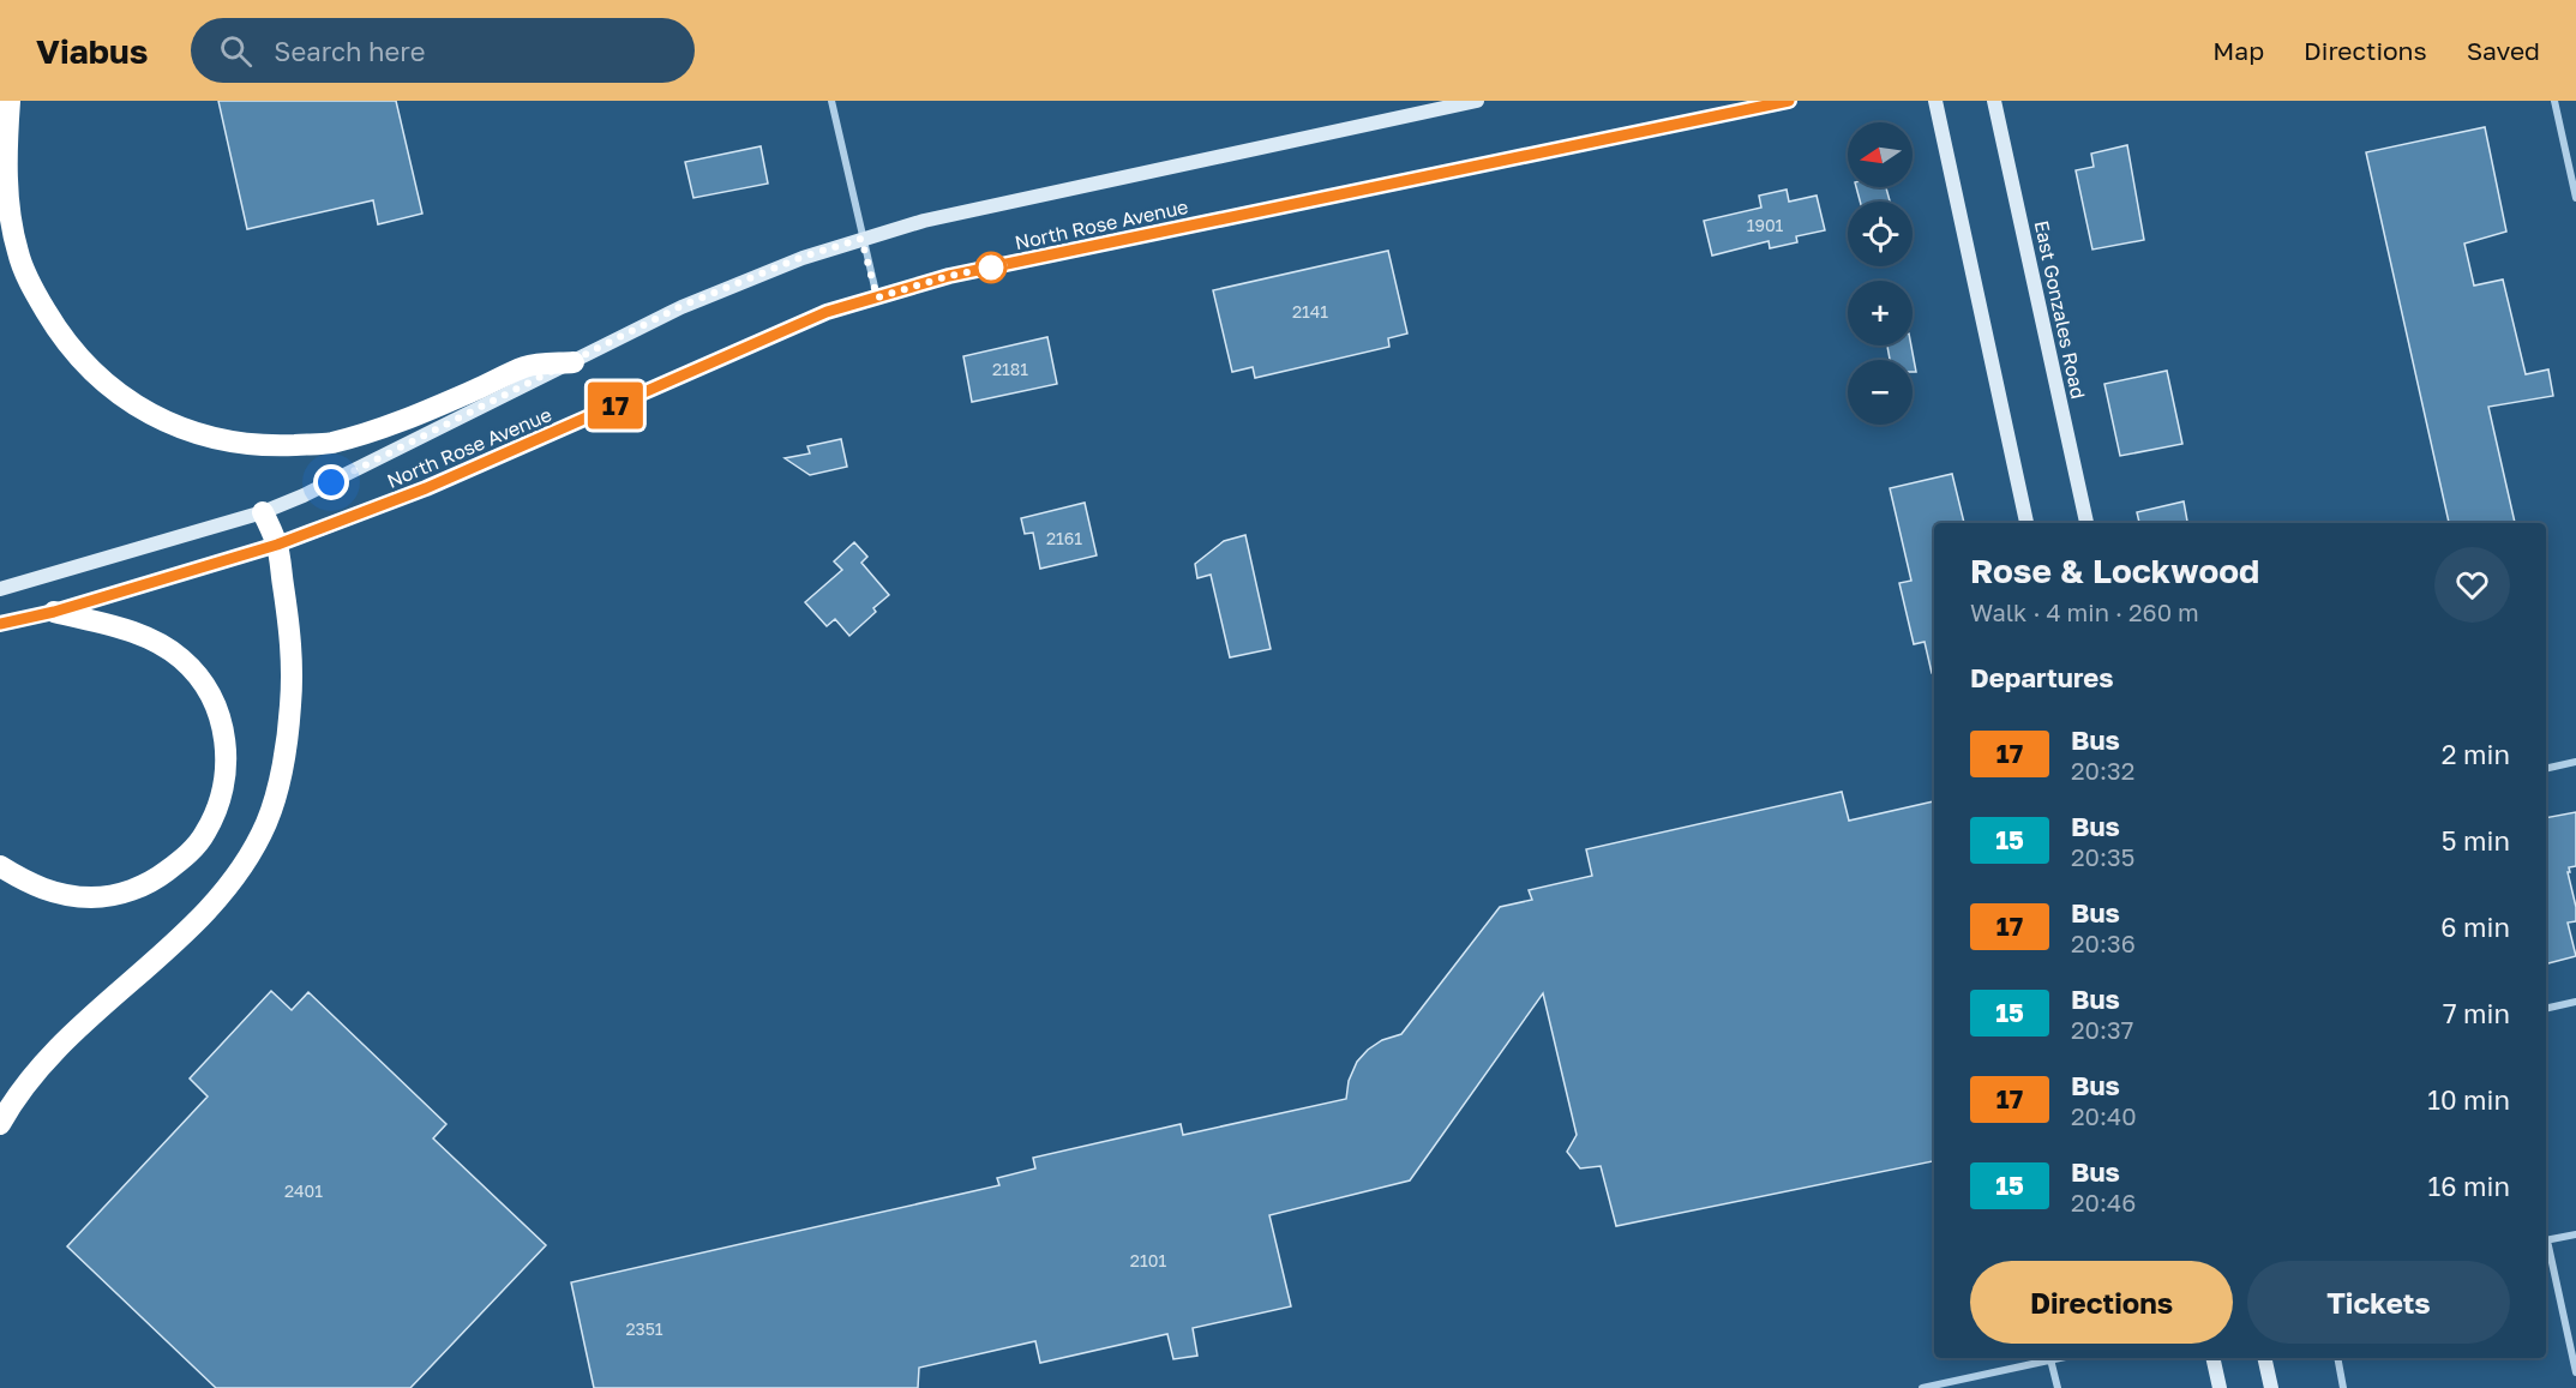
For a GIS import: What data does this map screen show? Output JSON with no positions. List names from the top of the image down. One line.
{"streets":{"main road":["North Rose Avenue","East Gonzales Road"]},"lines":["bus line 17"],"house_numbers":["1901","2141","2181","2161","2401","2101","2351"],"north":"left","page":{"header":"Viabus","search":"Search here","nav":["Map","Directions","Saved"],"on_map":"17","map_buttons":["+","−"],"heading":[["Rose & Lockwood","Walk · 4 min · 260 m"],"Departures"],"list":[{"mark":"17","name":"Bus","note":"20:32","value":"2 min"},{"mark":"15","name":"Bus","note":"20:35","value":"5 min"},{"mark":"17","name":"Bus","note":"20:36","value":"6 min"},{"mark":"15","name":"Bus","note":"20:37","value":"7 min"},{"mark":"17","name":"Bus","note":"20:40","value":"10 min"},{"mark":"15","name":"Bus","note":"20:46","value":"16 min"}],"buttons":["Directions","Tickets"]}}
